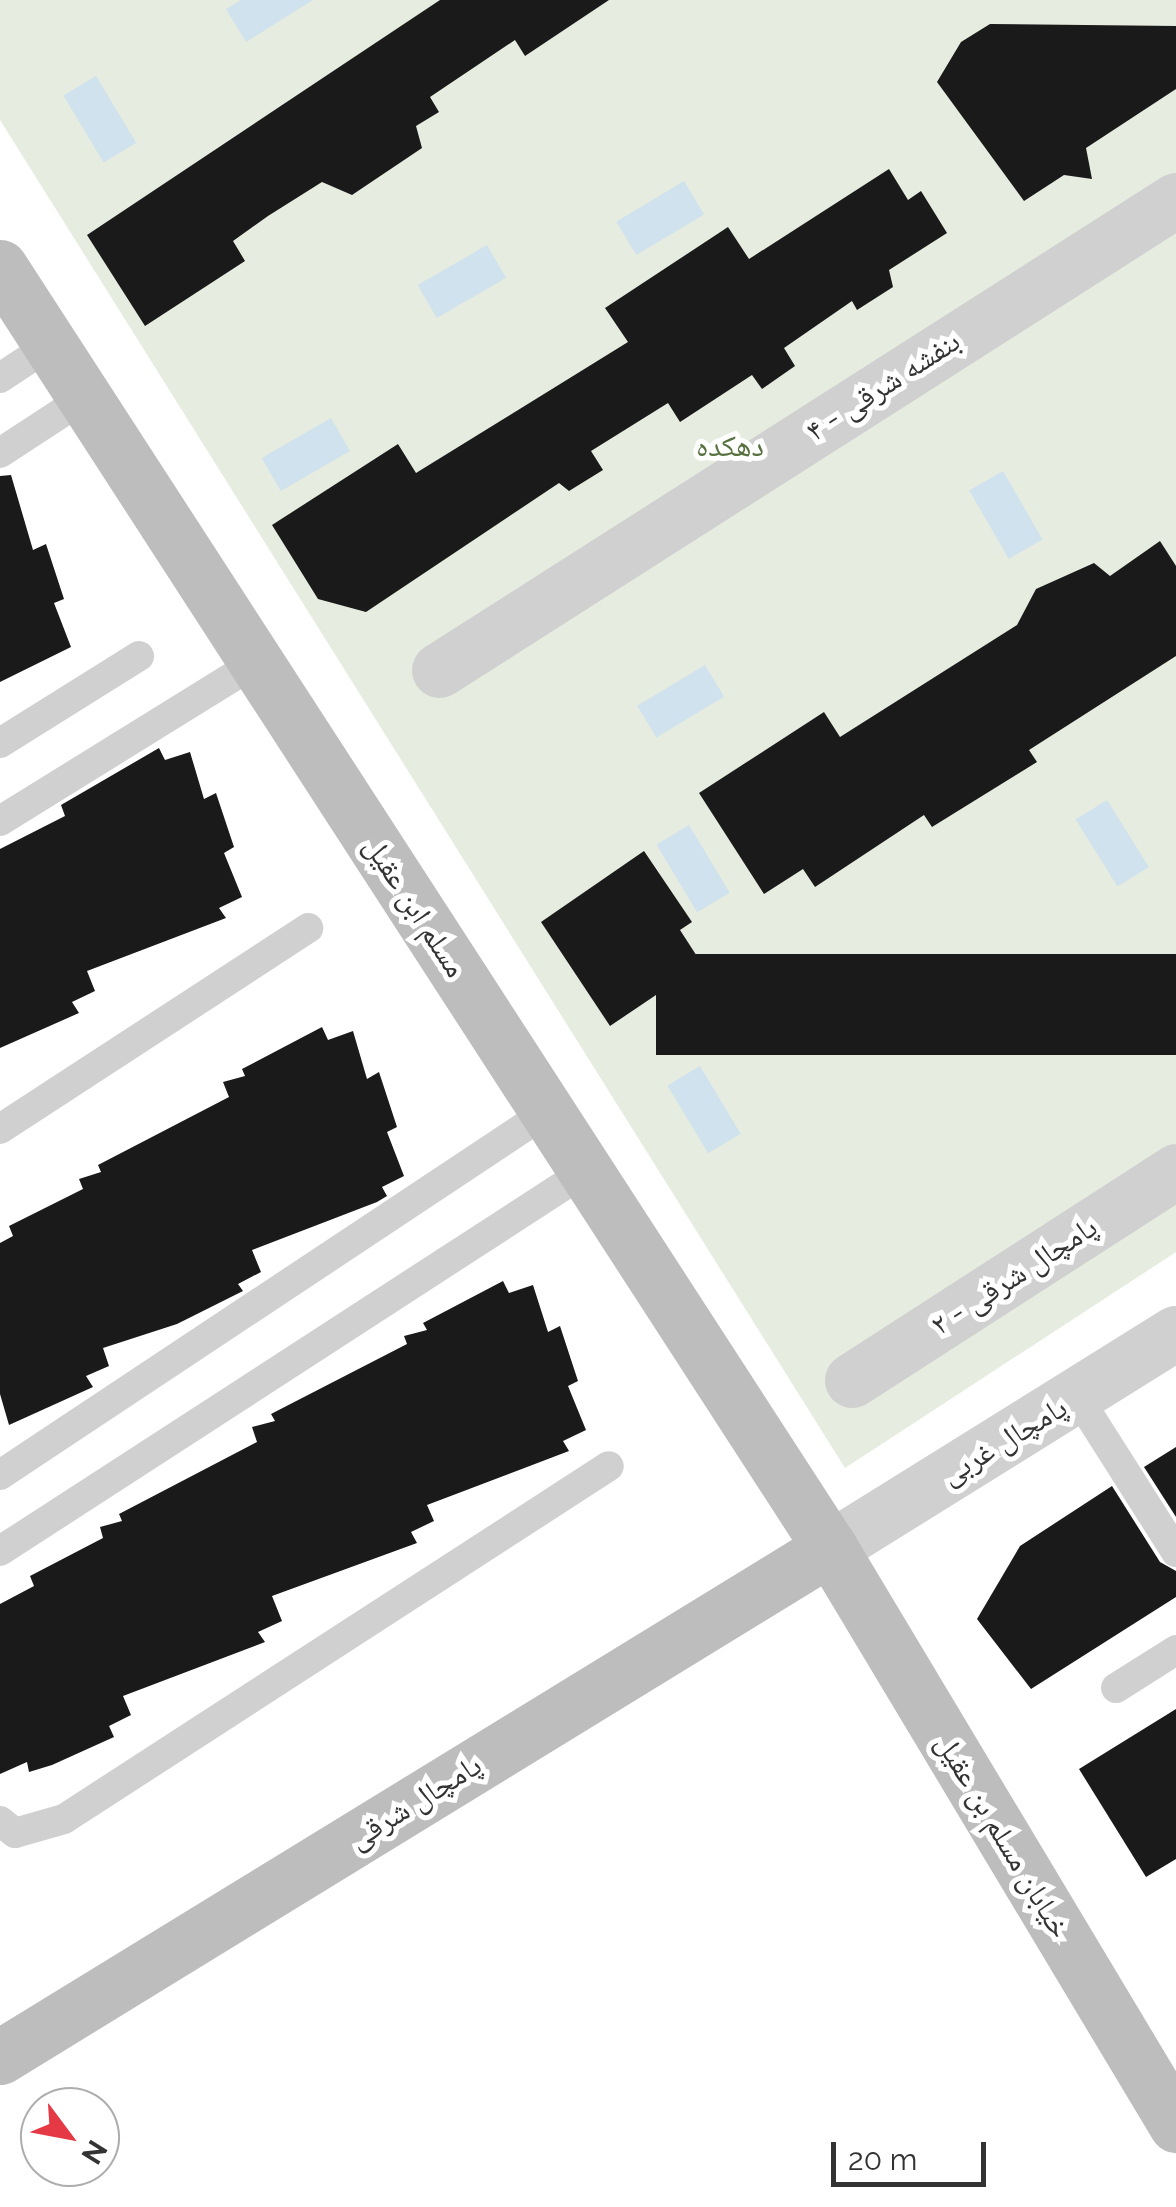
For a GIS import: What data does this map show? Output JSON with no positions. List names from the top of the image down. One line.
{"streets":{"street":["بنفشه شرقی - ۴","مسلم ابن عقیل","پامچال شرقی - ۲","پامچال غربی","پامچال شرقی","خیابان مسلم بن عقیل"]},"crossings":[["مسلم ابن عقیل","پامچال غربی"],["مسلم ابن عقیل","پامچال شرقی"],["مسلم ابن عقیل","خیابان مسلم بن عقیل"],["پامچال غربی","پامچال شرقی"],["پامچال غربی","خیابان مسلم بن عقیل"],["پامچال شرقی","خیابان مسلم بن عقیل"]],"parks":["دهکده"],"scale_bar":"20 m","north":"bottom right"}
